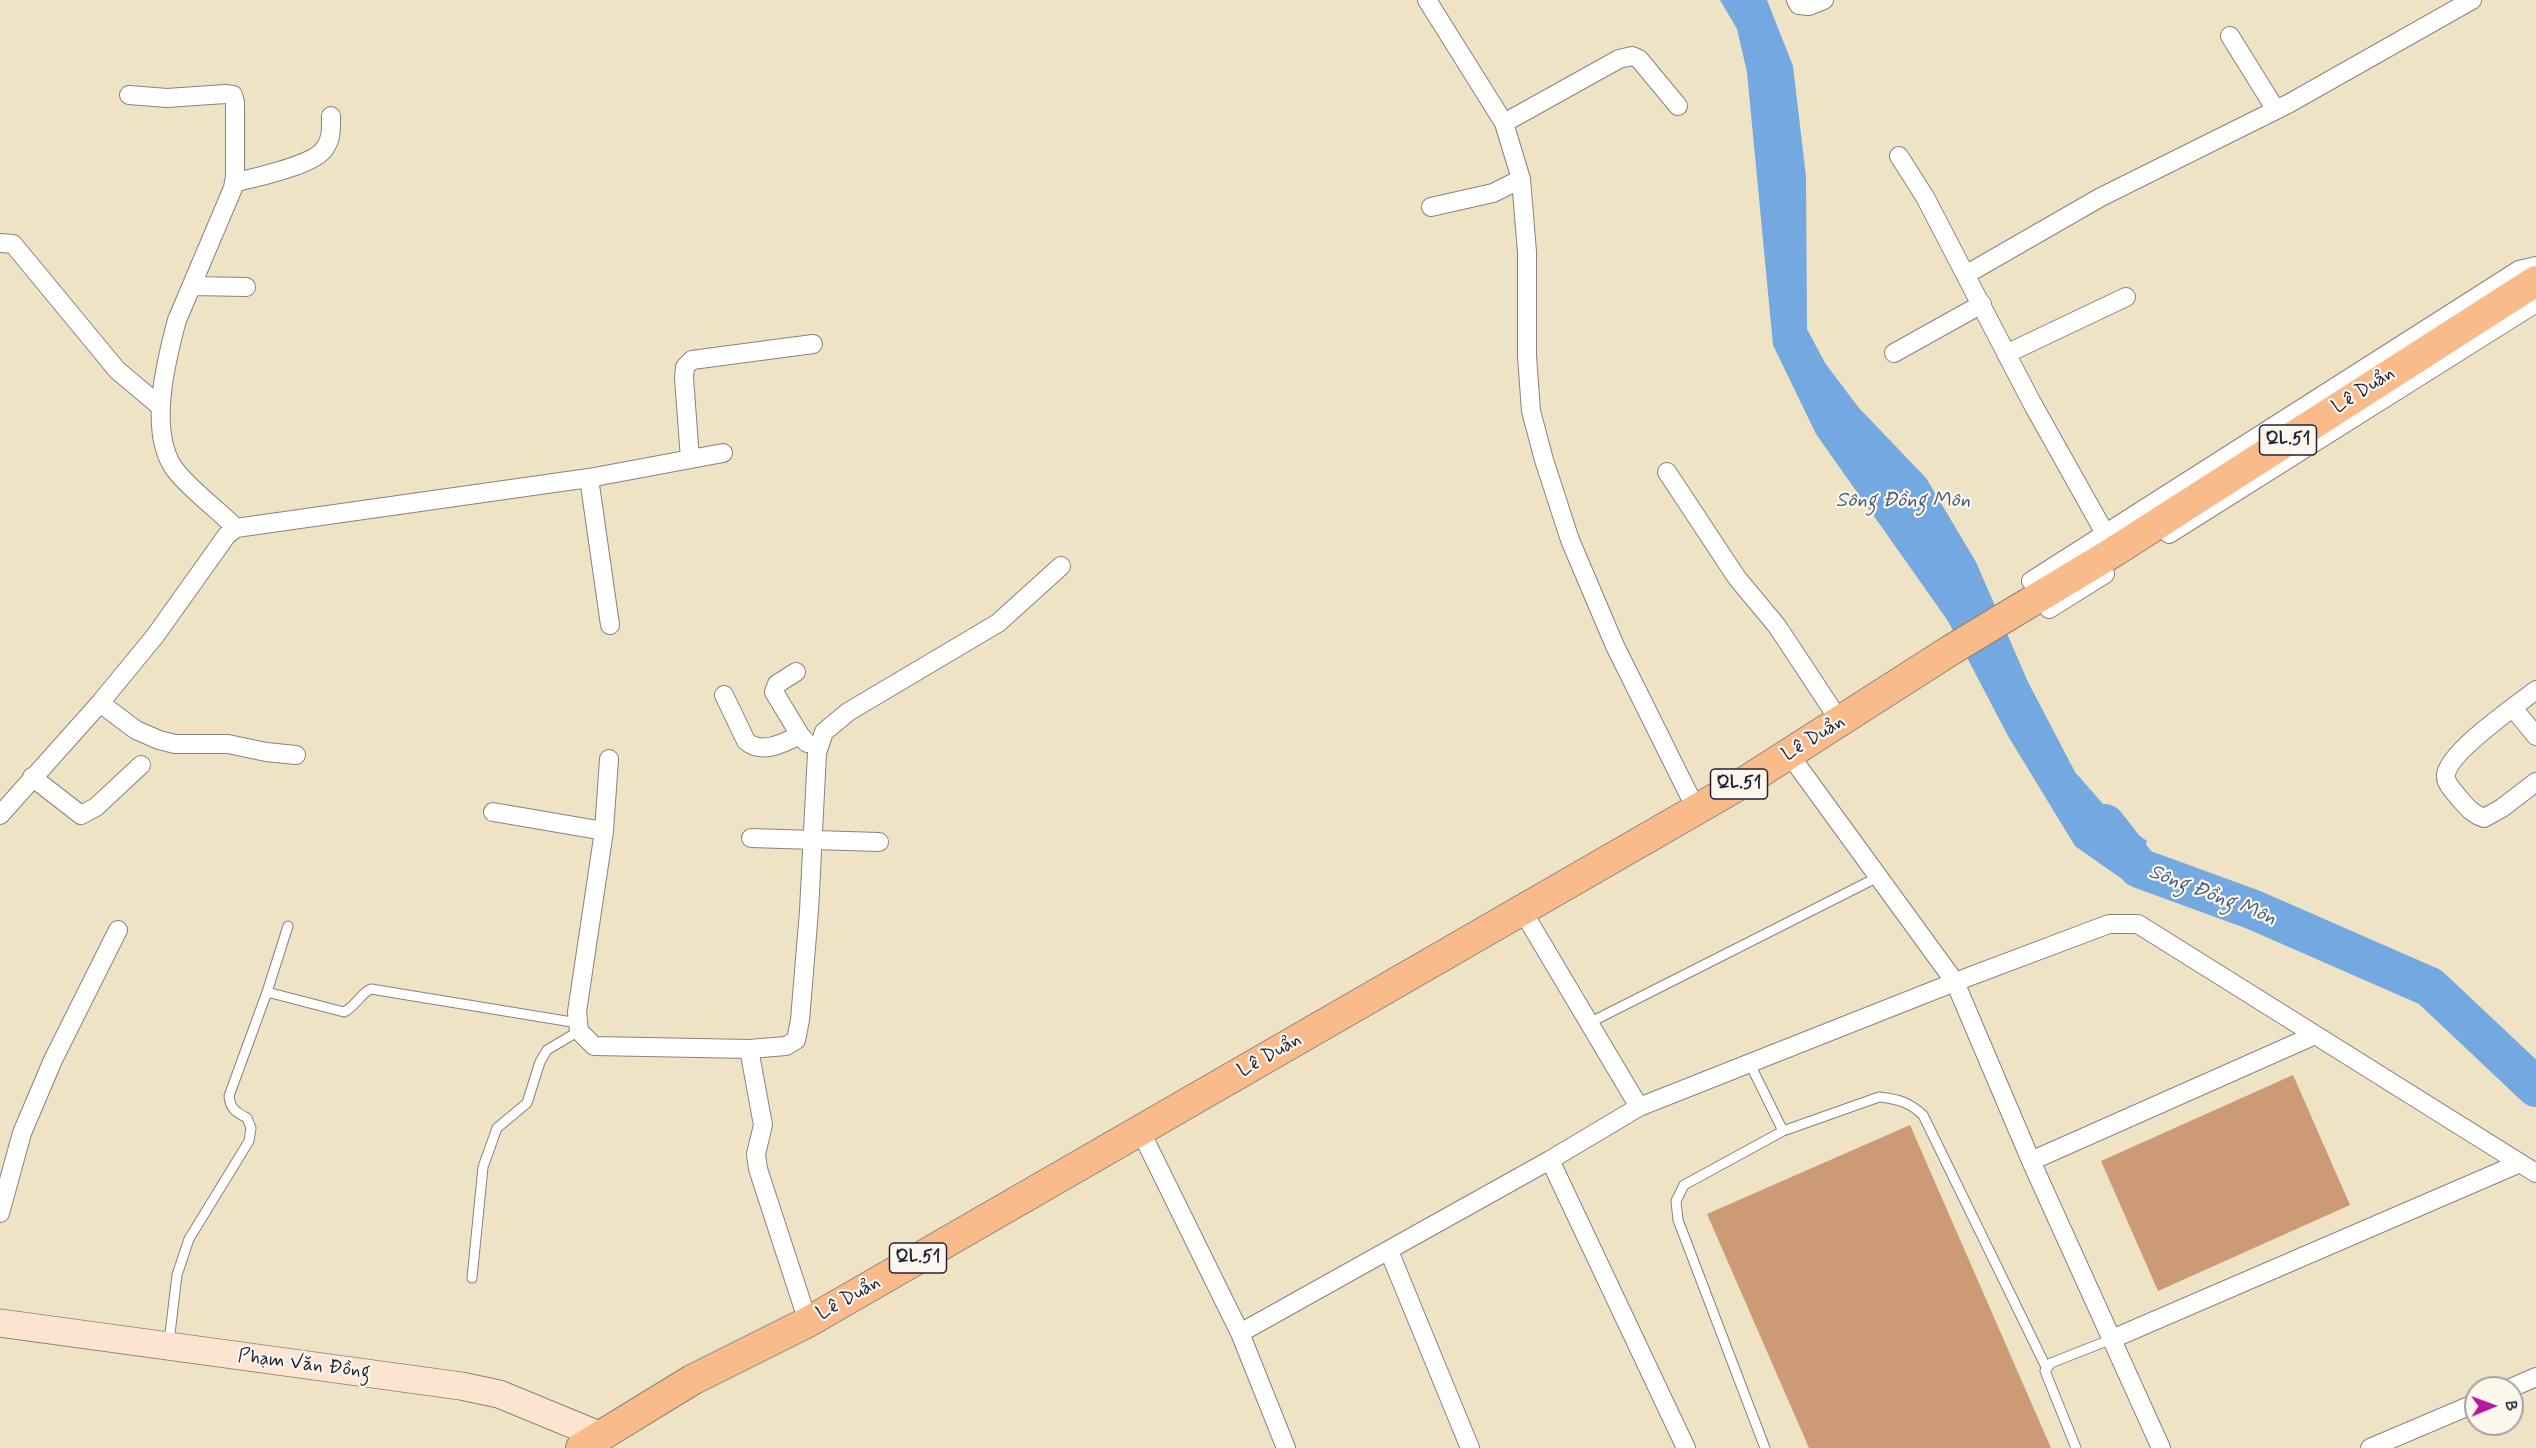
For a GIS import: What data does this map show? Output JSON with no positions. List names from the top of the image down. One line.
{"streets":{"main road":["Lê Duẩn","QL.51","Phạm Văn Đồng"]},"crossings":[["Lê Duẩn","Phạm Văn Đồng"]],"water":["Sông Đồng Môn"],"north":"right"}
